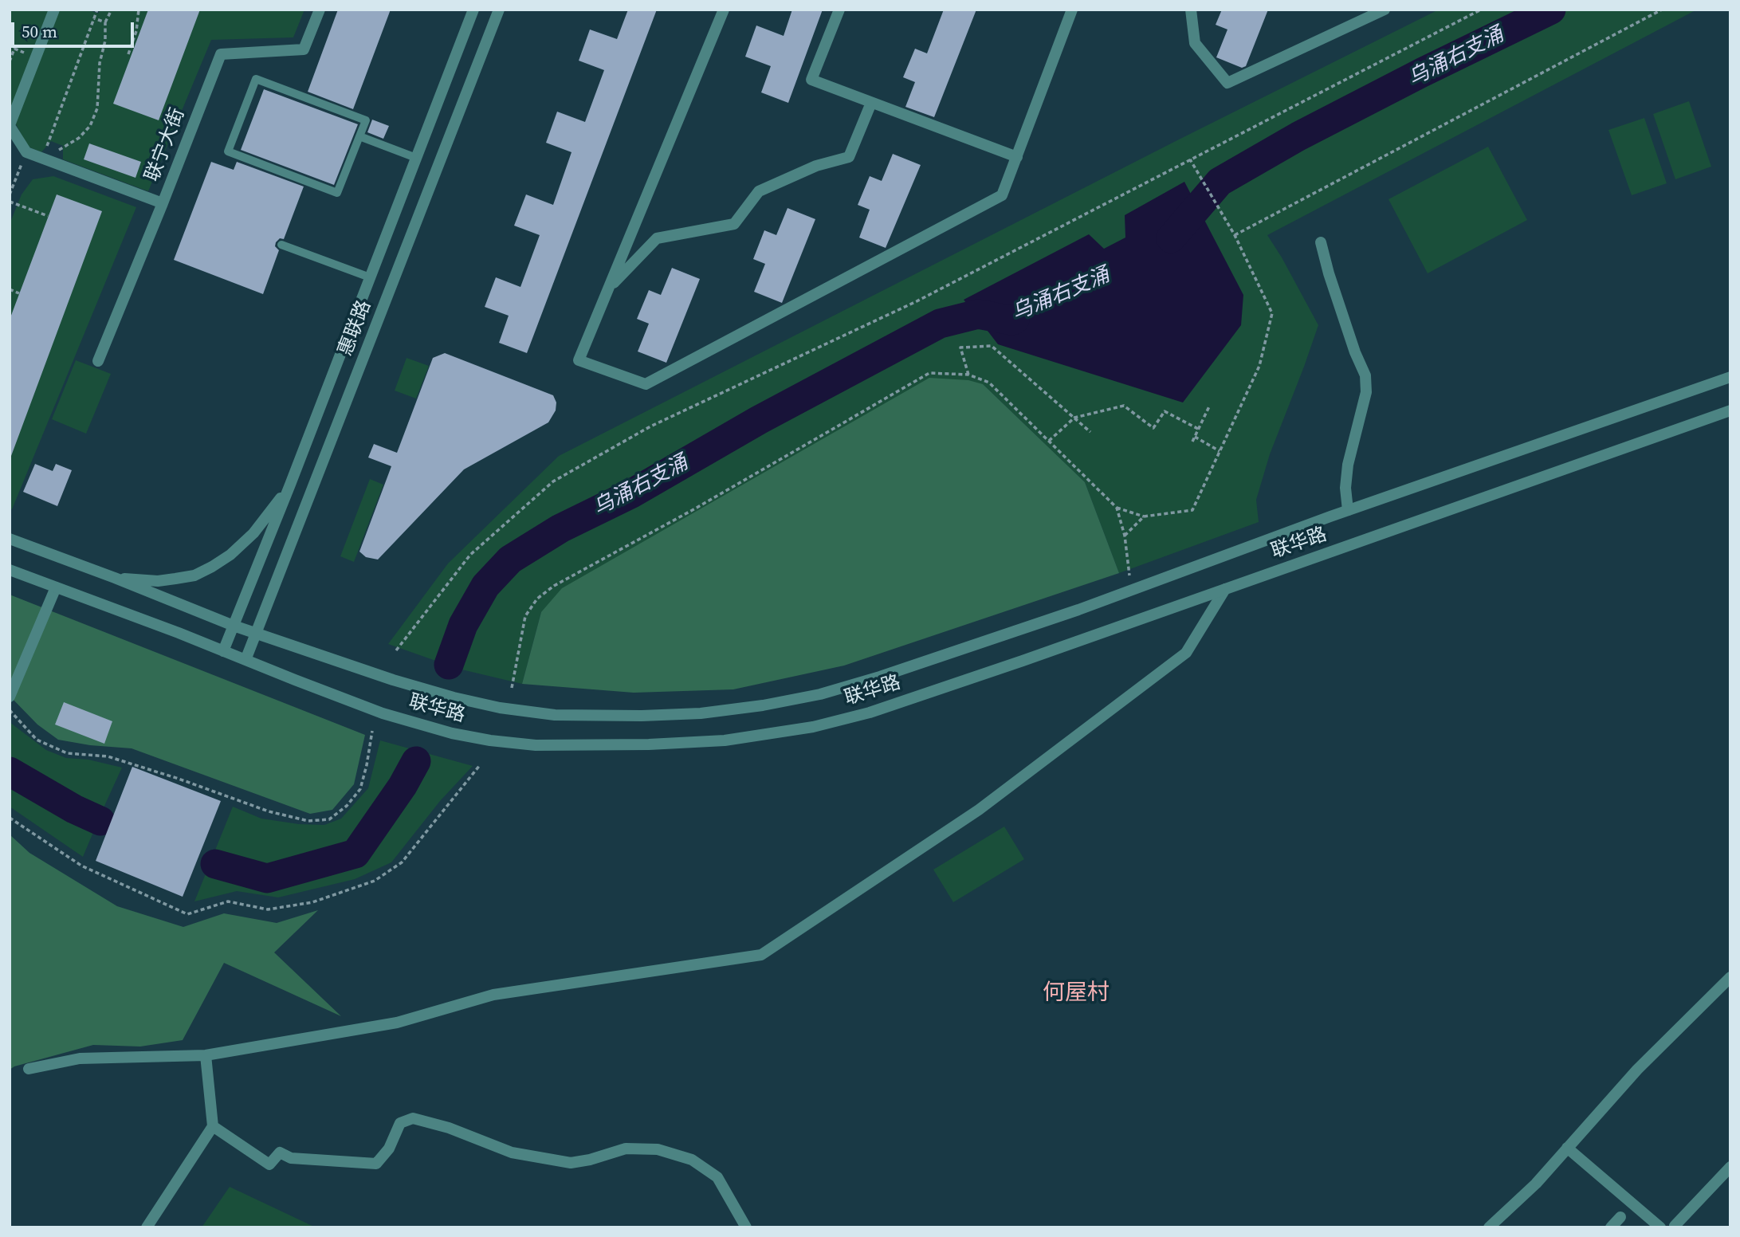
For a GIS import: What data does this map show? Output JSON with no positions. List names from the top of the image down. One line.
{"streets":{"street":["联宁大街","惠联路","联华路"]},"crossings":[["惠联路","联华路"]],"districts":["何屋村"],"water":["乌涌右支涌"],"scale_bar":"50 m"}
